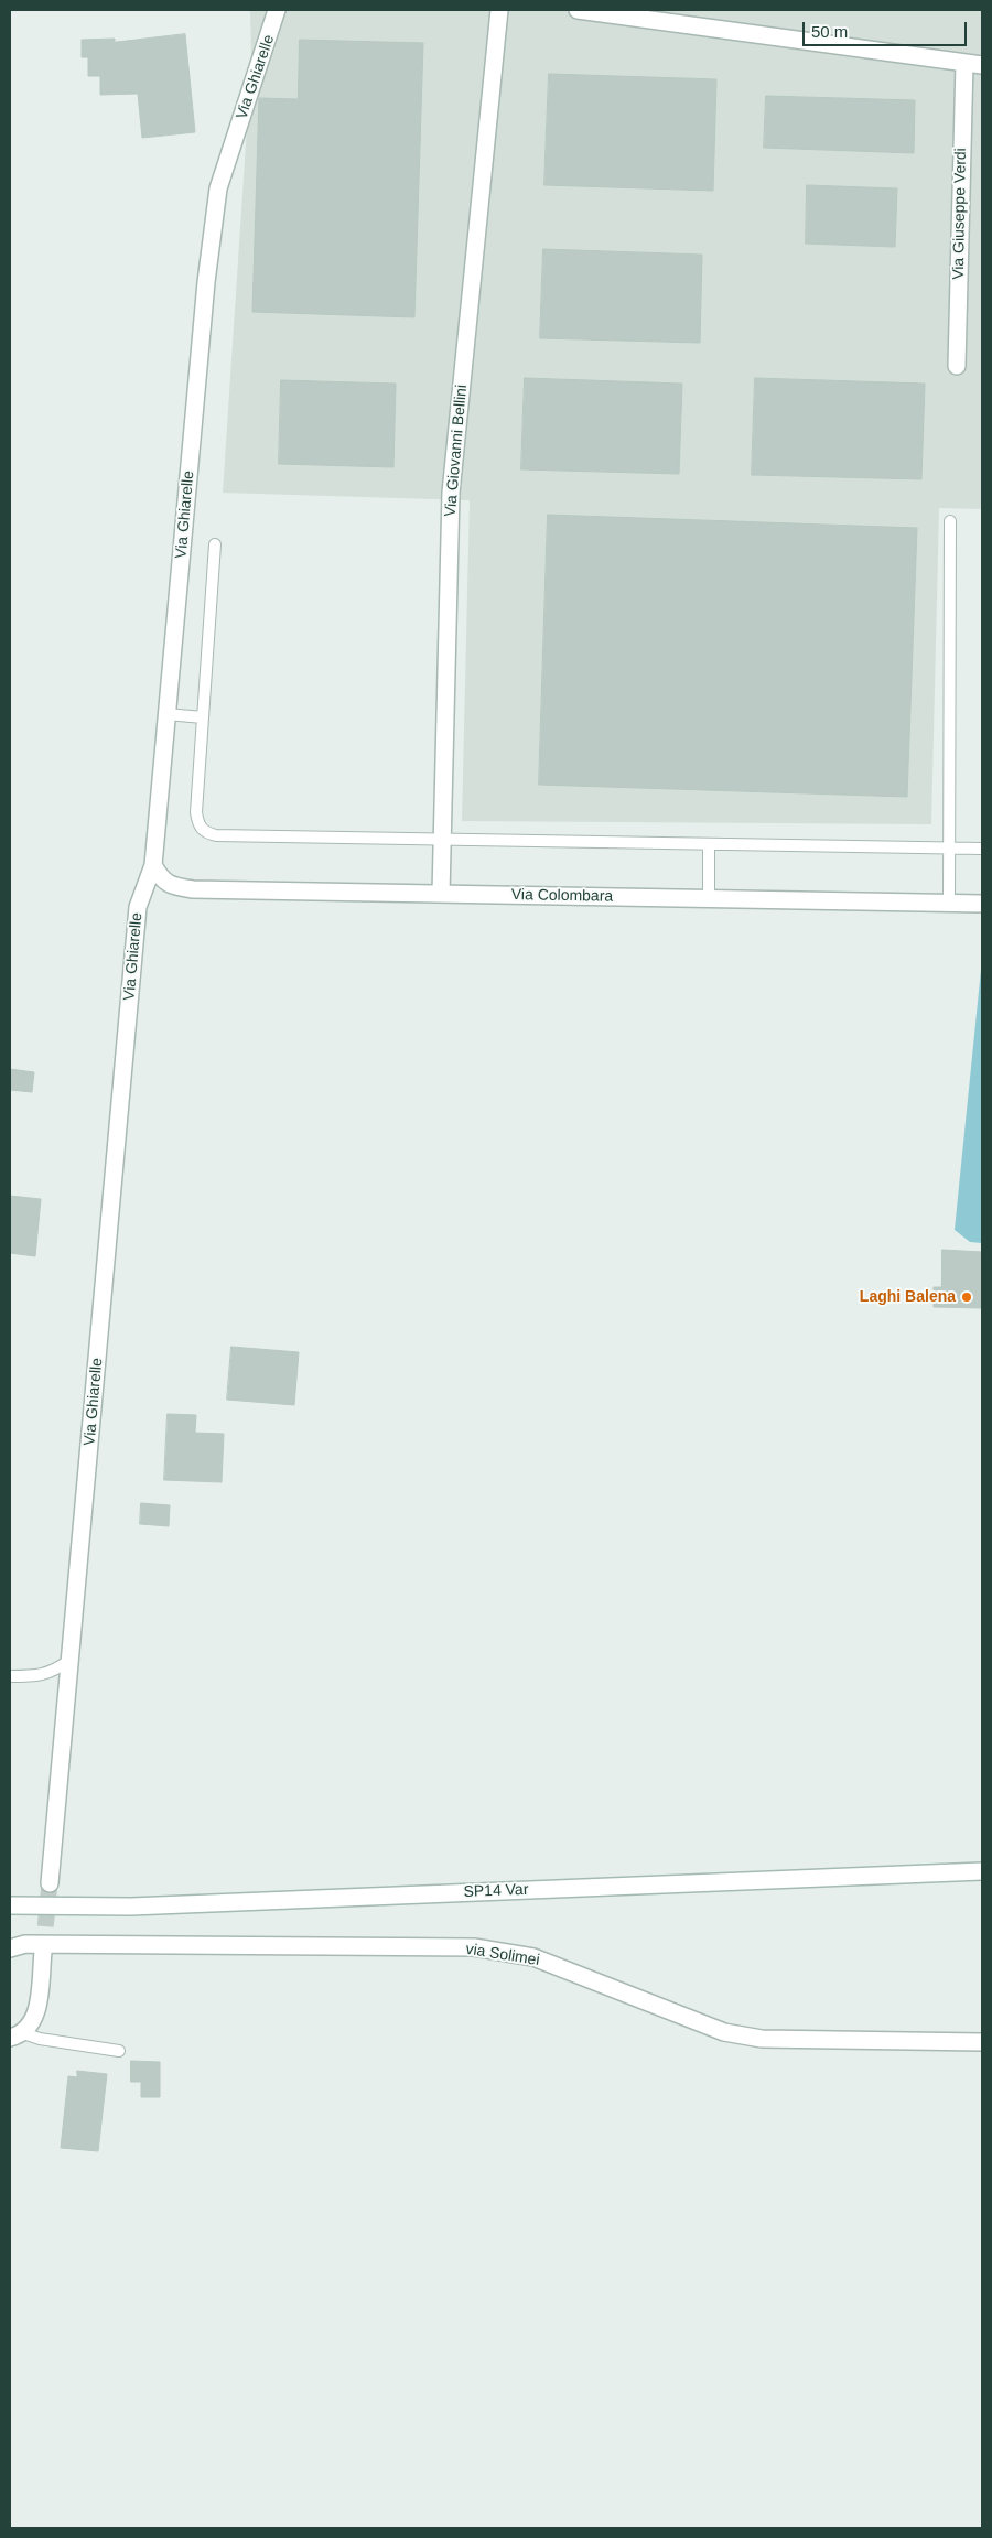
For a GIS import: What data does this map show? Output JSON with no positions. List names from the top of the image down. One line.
{"streets":{"street":["Via Ghiarelle","Via Giuseppe Verdi","Via Giovanni Bellini","Via Colombara","SP14 Var","via Solimei"]},"crossings":[["Via Ghiarelle","Via Colombara"],["Via Giovanni Bellini","Via Colombara"]],"places":["Laghi Balena"],"scale_bar":"50 m"}
